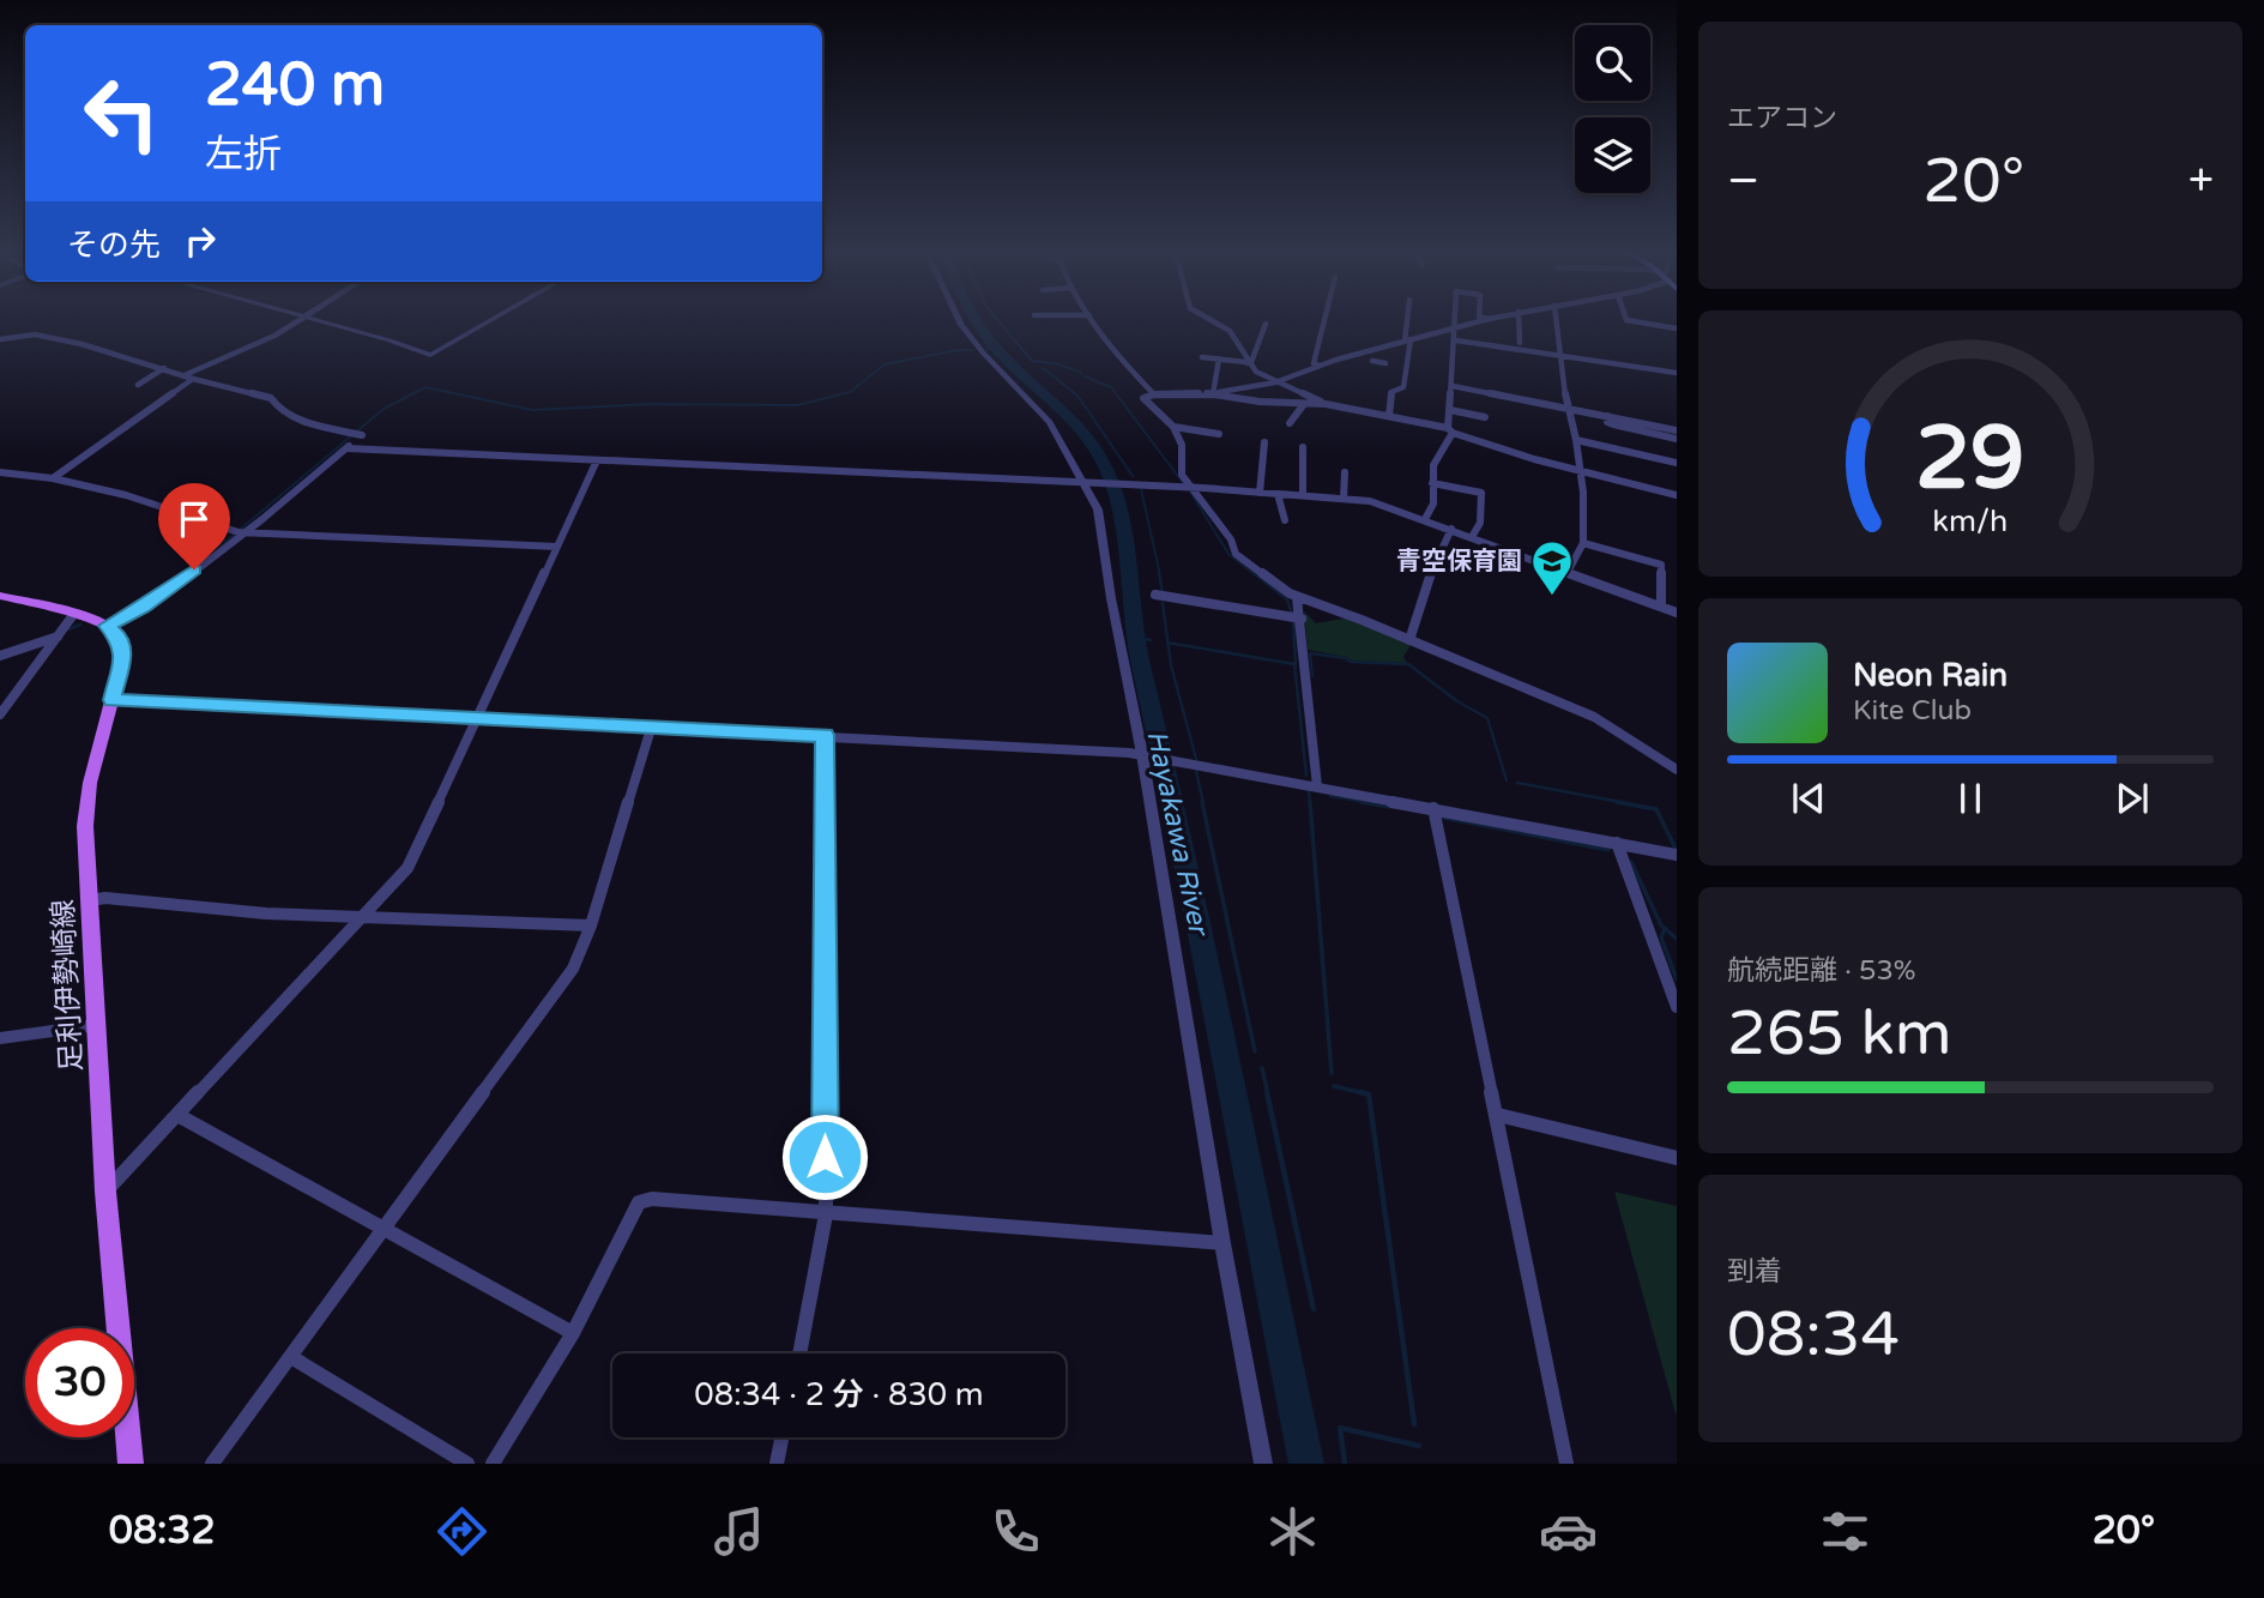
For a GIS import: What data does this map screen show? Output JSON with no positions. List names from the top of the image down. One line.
{"streets":{"main road":["足利伊勢崎線"]},"water":["Hayakawa River"],"places":{"school or university":["青空保育園"]},"page":{"tile":["エアコン",["航続距離 · 53%","265 km"],["到着","08:34"]],"turn":["240 m","左折"],"heat":["−","20°","+"],"then":"その先","song":["Neon Rain","Kite Club"],"limit":"30","trip":"08:34 · 2 分 · 830 m","tabs":["08:32","20°"],"gauge":["29","km/h"]}}
